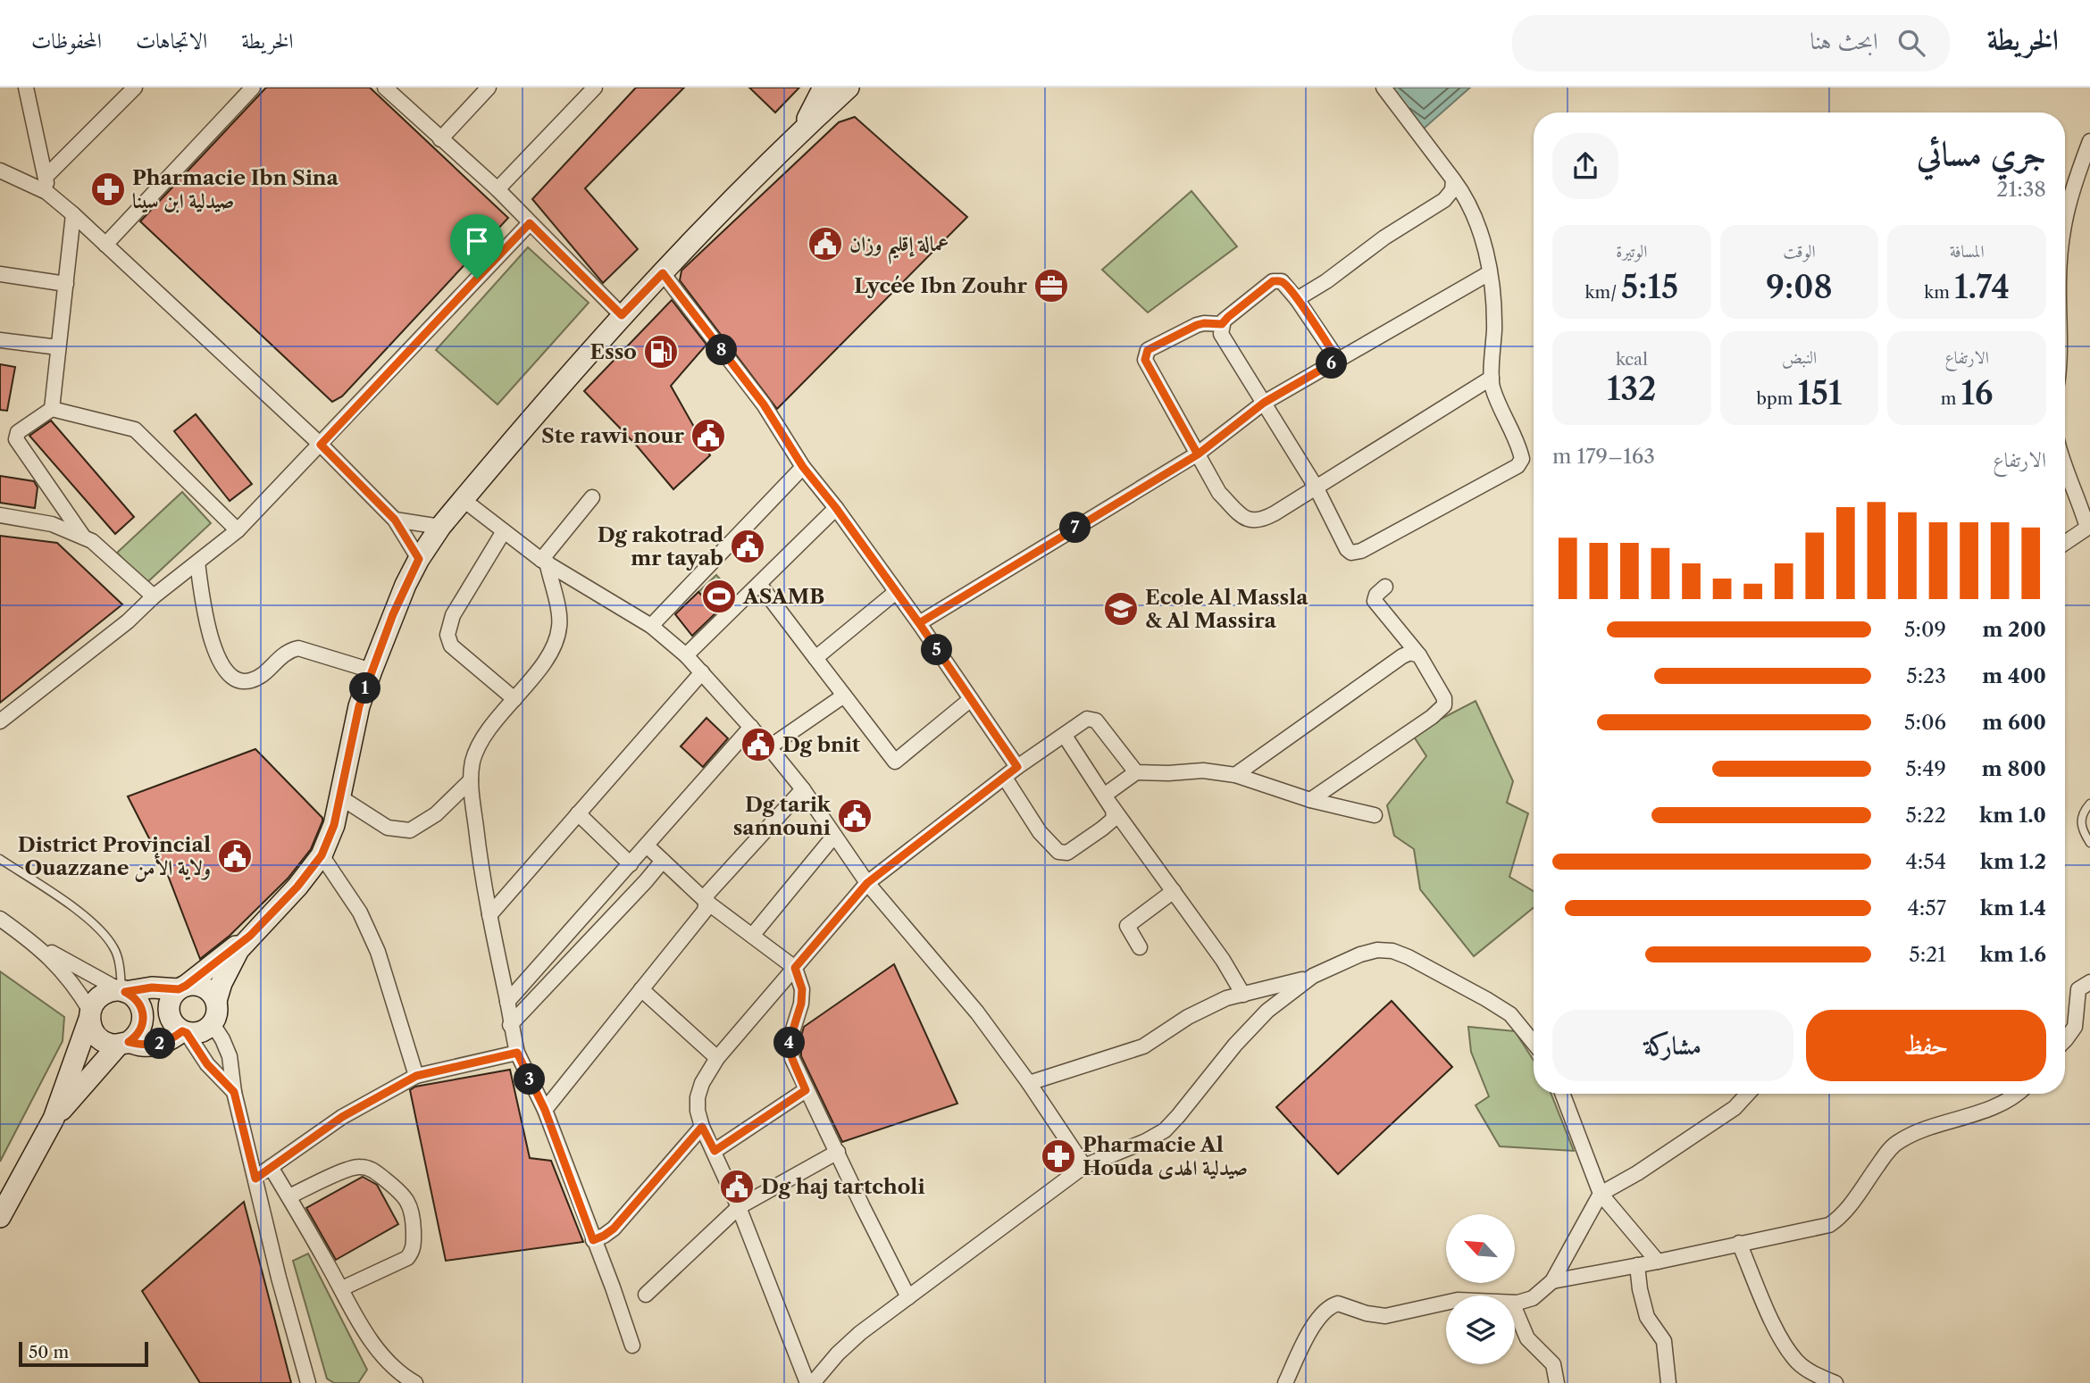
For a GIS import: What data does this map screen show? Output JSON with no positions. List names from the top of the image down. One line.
{"places":{"pharmacy":["Pharmacie Ibn Sina صيدلية ابن سينا","Pharmacie Al Houda صيدلية الهدى"],"public building":["عمالة إقليم وزان","Ste rawi nour","Dg rakotrad mr tayab","Dg bnit","Dg tarik sannouni","District Provincial Ouazzane ولاية الأمن","Dg haj tartcholi"],"office":["Lycée Ibn Zouhr"],"fuel station":["Esso"],"sports":["ASAMB"],"school or university":["Ecole Al Massla & Al Massira"]},"scale_bar":"50 m","north":"top left","page":{"header":"الخريطة","search":"ابحث هنا","nav":["الخريطة","الاتجاهات","المحفوظات"],"heading":["جري مسائي","21:38"],"stats":[["المسافة","1.74 km"],["الوقت","9:08"],["الوتيرة","5:15 /km"],["الارتفاع","16 m"],["النبض","151 bpm"],["kcal","132"]],"pins":["8","6","7","5","1","4","2","3"],"chart":["الارتفاع","163–179 m"],"list":[{"name":"200 m","note":"5:09"},{"name":"400 m","note":"5:23"},{"name":"600 m","note":"5:06"},{"name":"800 m","note":"5:49"},{"name":"1.0 km","note":"5:22"},{"name":"1.2 km","note":"4:54"},{"name":"1.4 km","note":"4:57"},{"name":"1.6 km","note":"5:21"}],"buttons":["حفظ","مشاركة"],"scale":"50 m"}}
